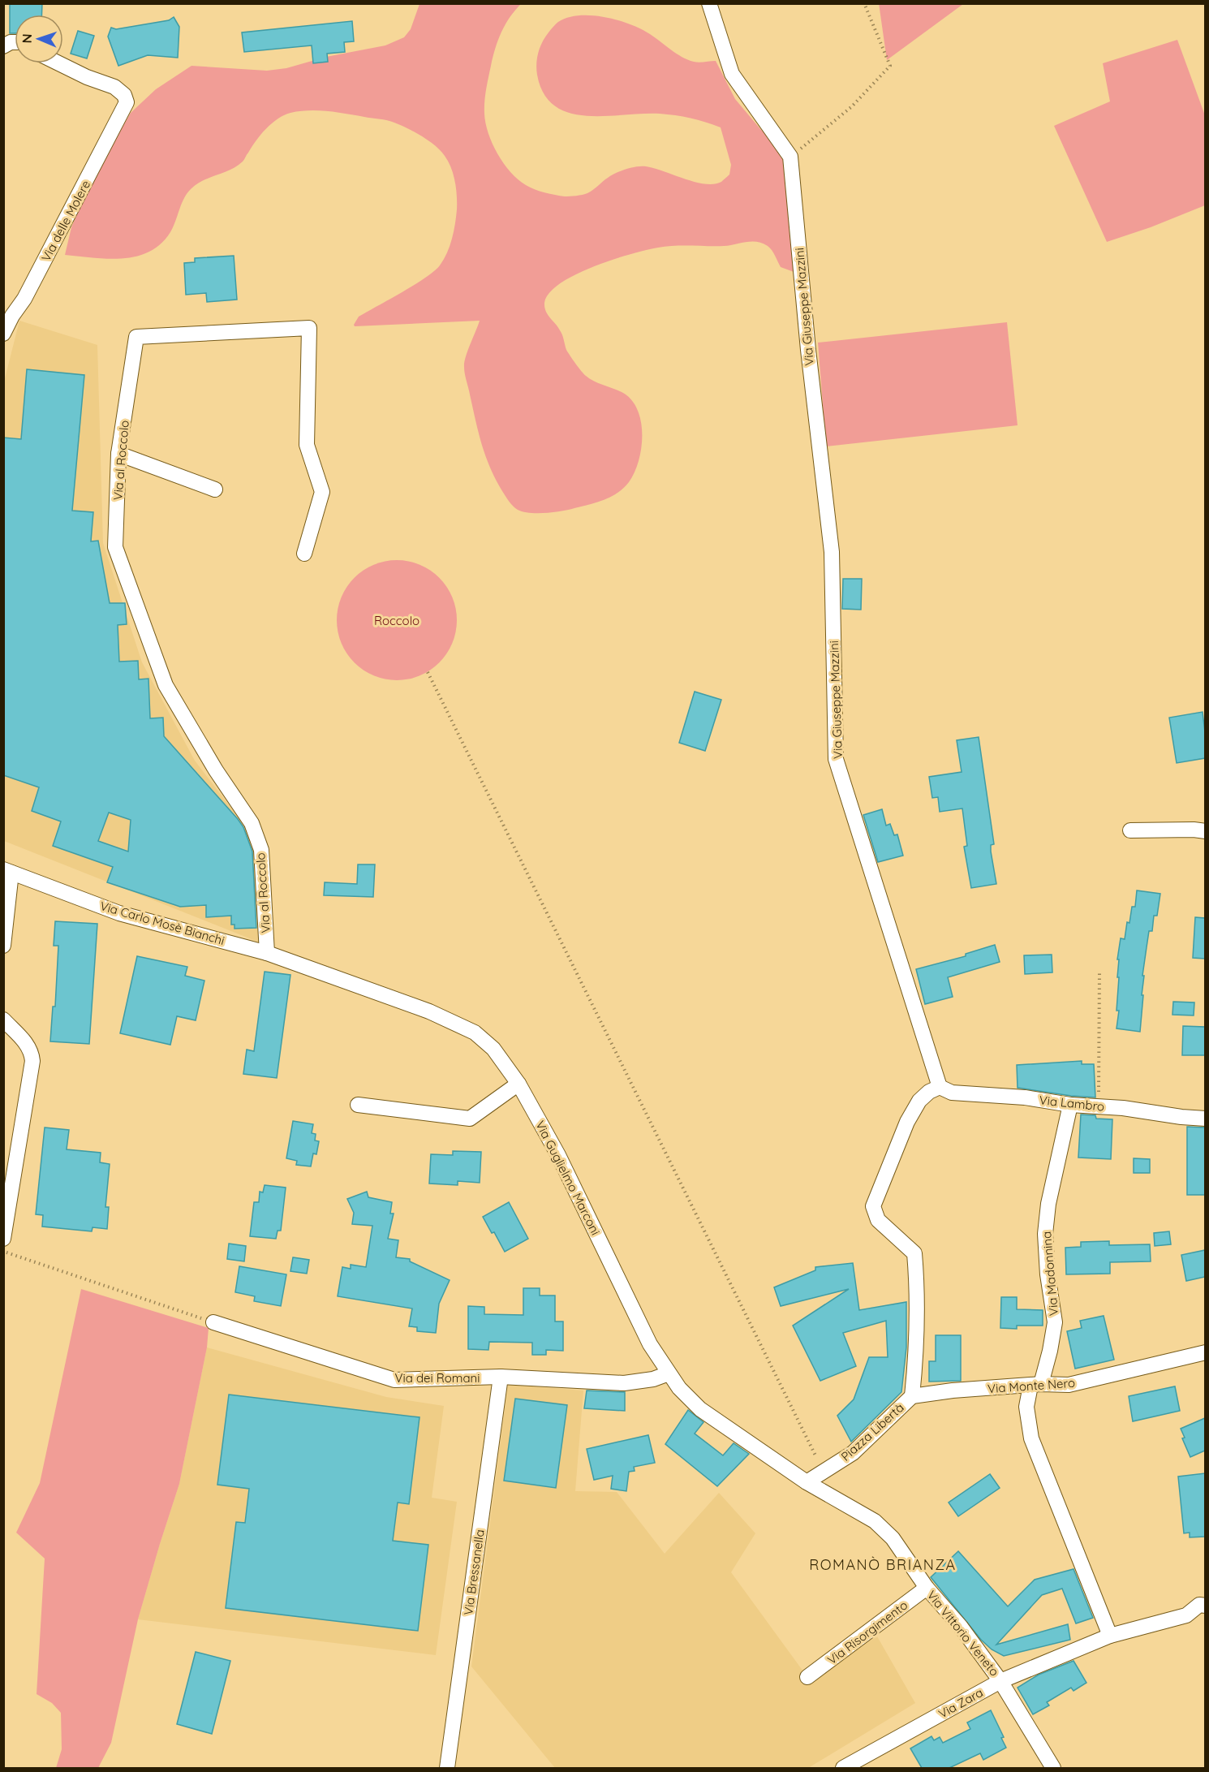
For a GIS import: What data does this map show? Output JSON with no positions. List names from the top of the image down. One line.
{"streets":{"street":["Via delle Molere","Via Giuseppe Mazzini","Via al Roccolo","Via Carlo Mosè Bianchi","Via Lambro","Via Guglielmo Marconi","Via Madonnina","Via dei Romani","Via Monte Nero","Piazza Libertà","Via Bressanella","Via Risorgimento","Via Vittorio Veneto","Via Zara"]},"crossings":[["Via Giuseppe Mazzini","Via Lambro"],["Via al Roccolo","Via Carlo Mosè Bianchi"],["Via al Roccolo","Via Guglielmo Marconi"],["Via Carlo Mosè Bianchi","Via Guglielmo Marconi"],["Via Lambro","Via Madonnina"],["Via Guglielmo Marconi","Via dei Romani"],["Via Guglielmo Marconi","Piazza Libertà"],["Via Guglielmo Marconi","Via Vittorio Veneto"],["Via Madonnina","Via Monte Nero"],["Via Madonnina","Via Zara"],["Via dei Romani","Via Bressanella"],["Via Monte Nero","Piazza Libertà"],["Piazza Libertà","Via Vittorio Veneto"],["Via Risorgimento","Via Vittorio Veneto"],["Via Vittorio Veneto","Via Zara"]],"districts":["ROMANÒ BRIANZA"],"parks":["Roccolo"],"north":"left"}
